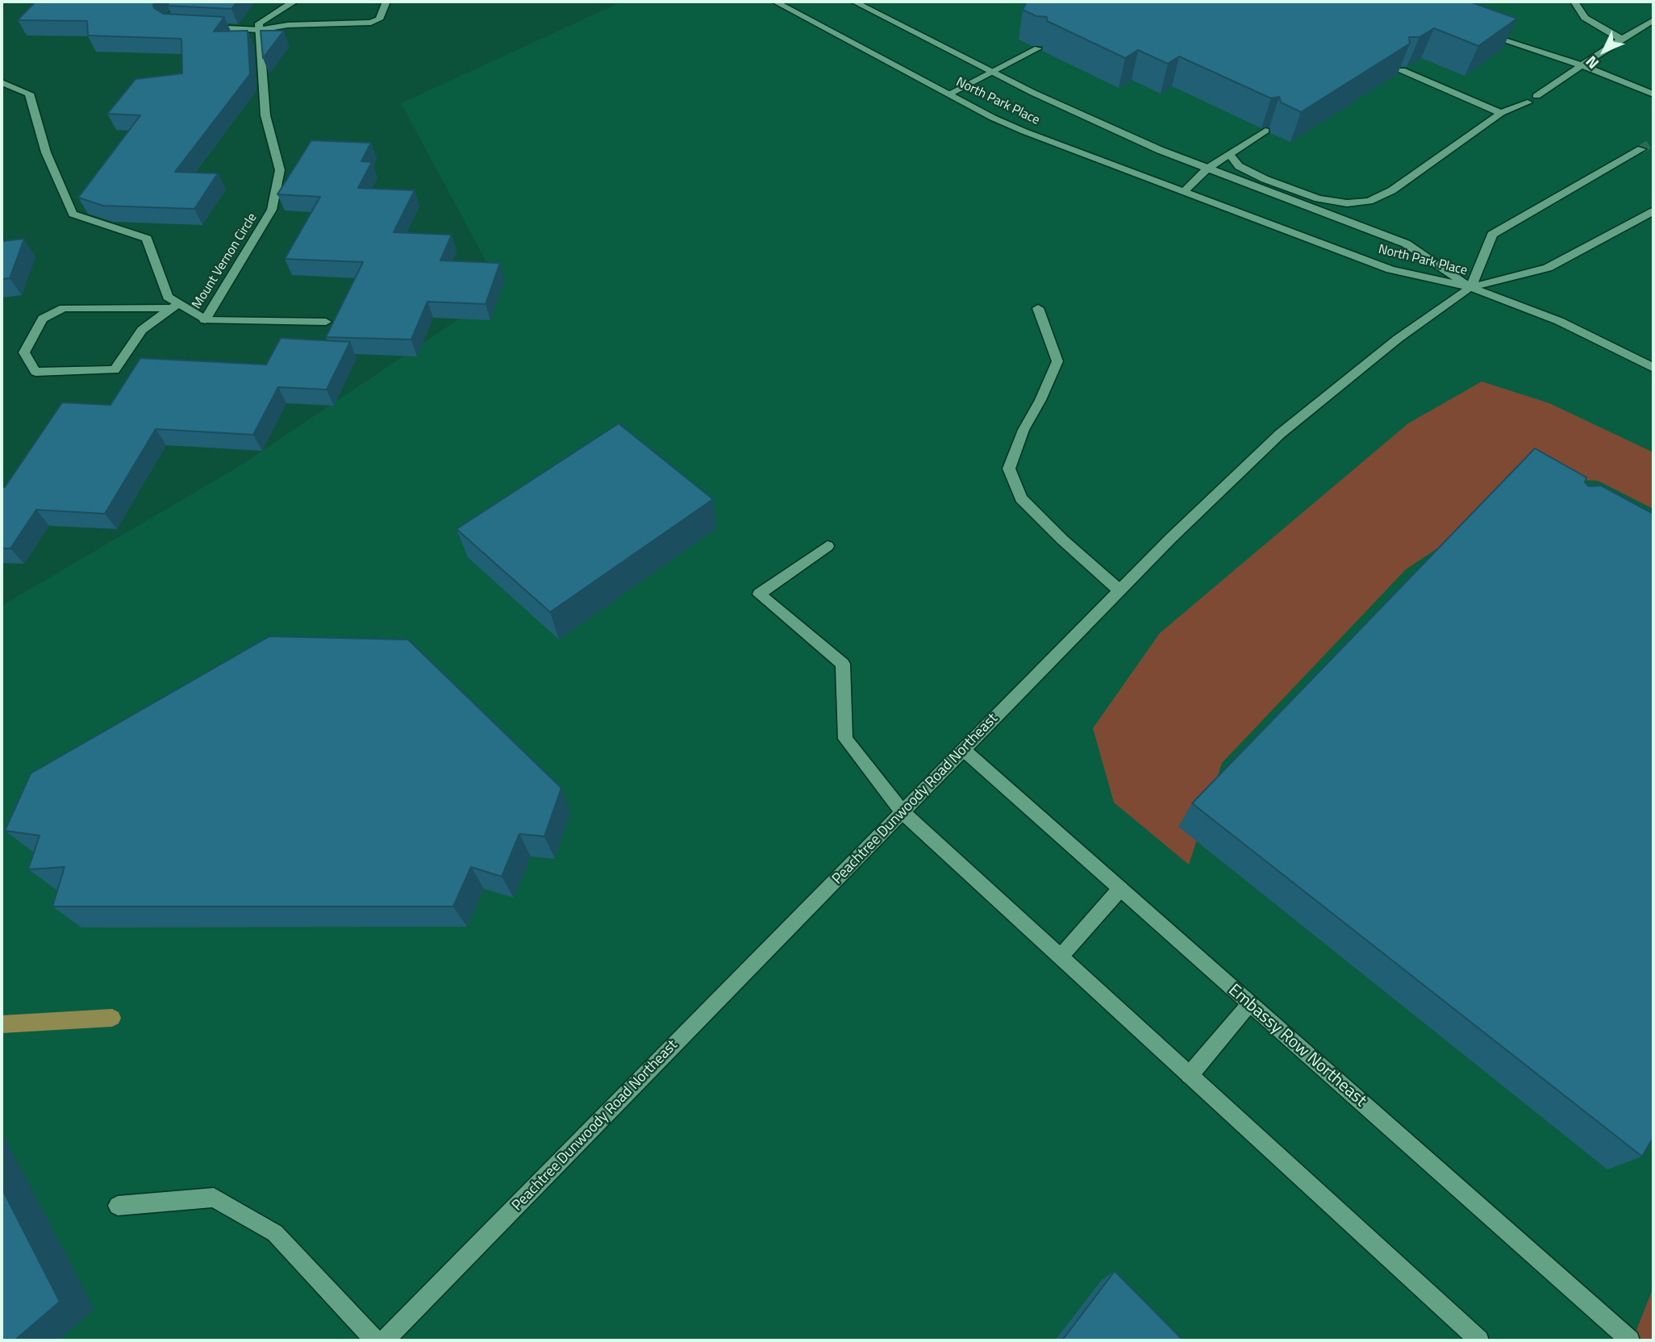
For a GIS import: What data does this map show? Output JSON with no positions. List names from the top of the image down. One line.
{"streets":{"street":["North Park Place","Mount Vernon Circle","Peachtree Dunwoody Road Northeast","Embassy Row Northeast"]},"crossings":[["North Park Place","Peachtree Dunwoody Road Northeast"],["Peachtree Dunwoody Road Northeast","Embassy Row Northeast"]],"north":"bottom left"}
